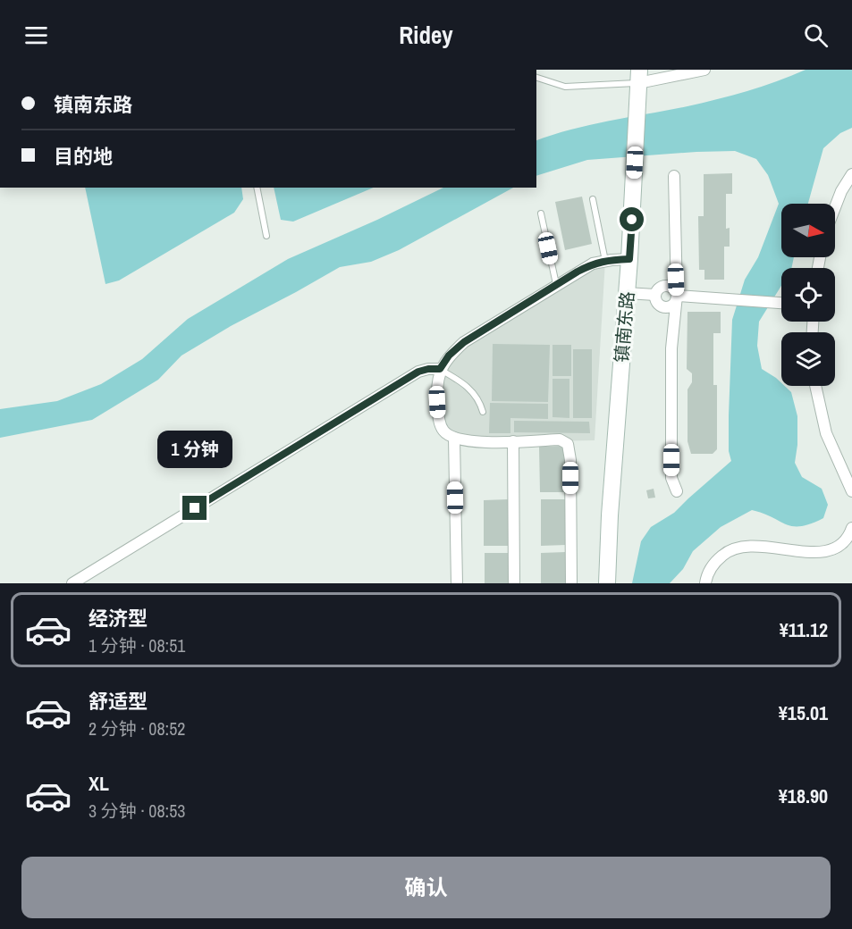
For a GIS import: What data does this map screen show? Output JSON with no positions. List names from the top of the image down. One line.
{"streets":{"street":["镇南东路"]},"north":"right","page":{"header":"Ridey","banner":["镇南东路","目的地"],"bubble":"1 分钟","list":[{"name":"经济型","note":"1 分钟 · 08:51","value":"¥11.12"},{"name":"舒适型","note":"2 分钟 · 08:52","value":"¥15.01"},{"name":"XL","note":"3 分钟 · 08:53","value":"¥18.90"}],"buttons":"确认"}}
